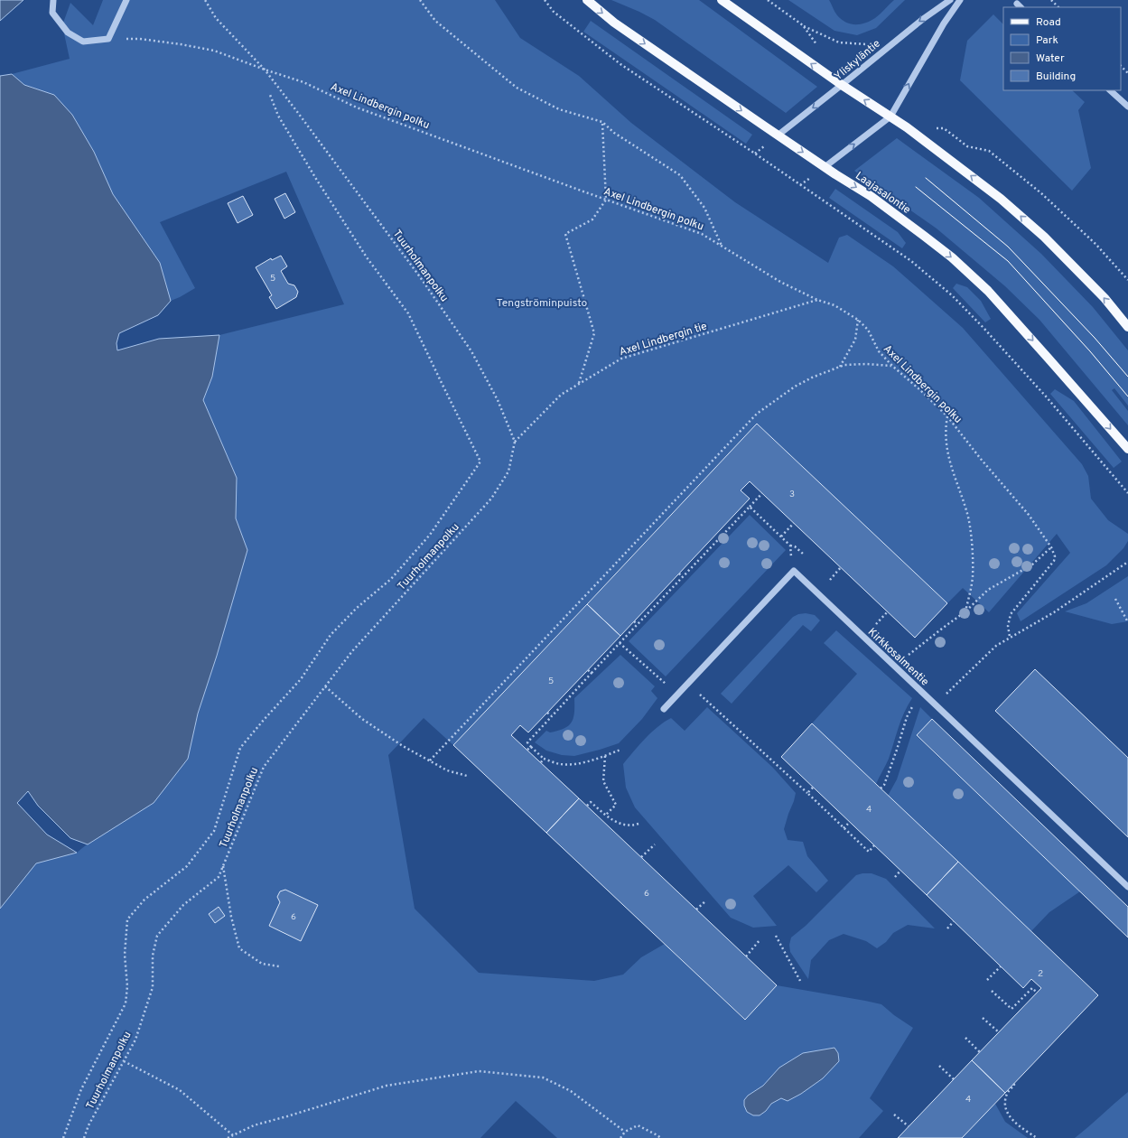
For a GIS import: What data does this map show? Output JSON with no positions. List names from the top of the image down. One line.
{"streets":{"main road":["Laajasalontie"],"street":["Yliskyläntie","Kirkkosalmentie"],"path":["Axel Lindbergin polku","Tuurholmanpolku","Axel Lindbergin tie"]},"crossings":[["Yliskyläntie","Laajasalontie"],["Axel Lindbergin polku","Tuurholmanpolku"],["Axel Lindbergin polku","Axel Lindbergin tie"],["Tuurholmanpolku","Axel Lindbergin tie"]],"parks":["Tengströminpuisto"],"house_numbers":["5","3","5","4","6","6","2","4"],"legend":["Road","Park","Water","Building"]}
